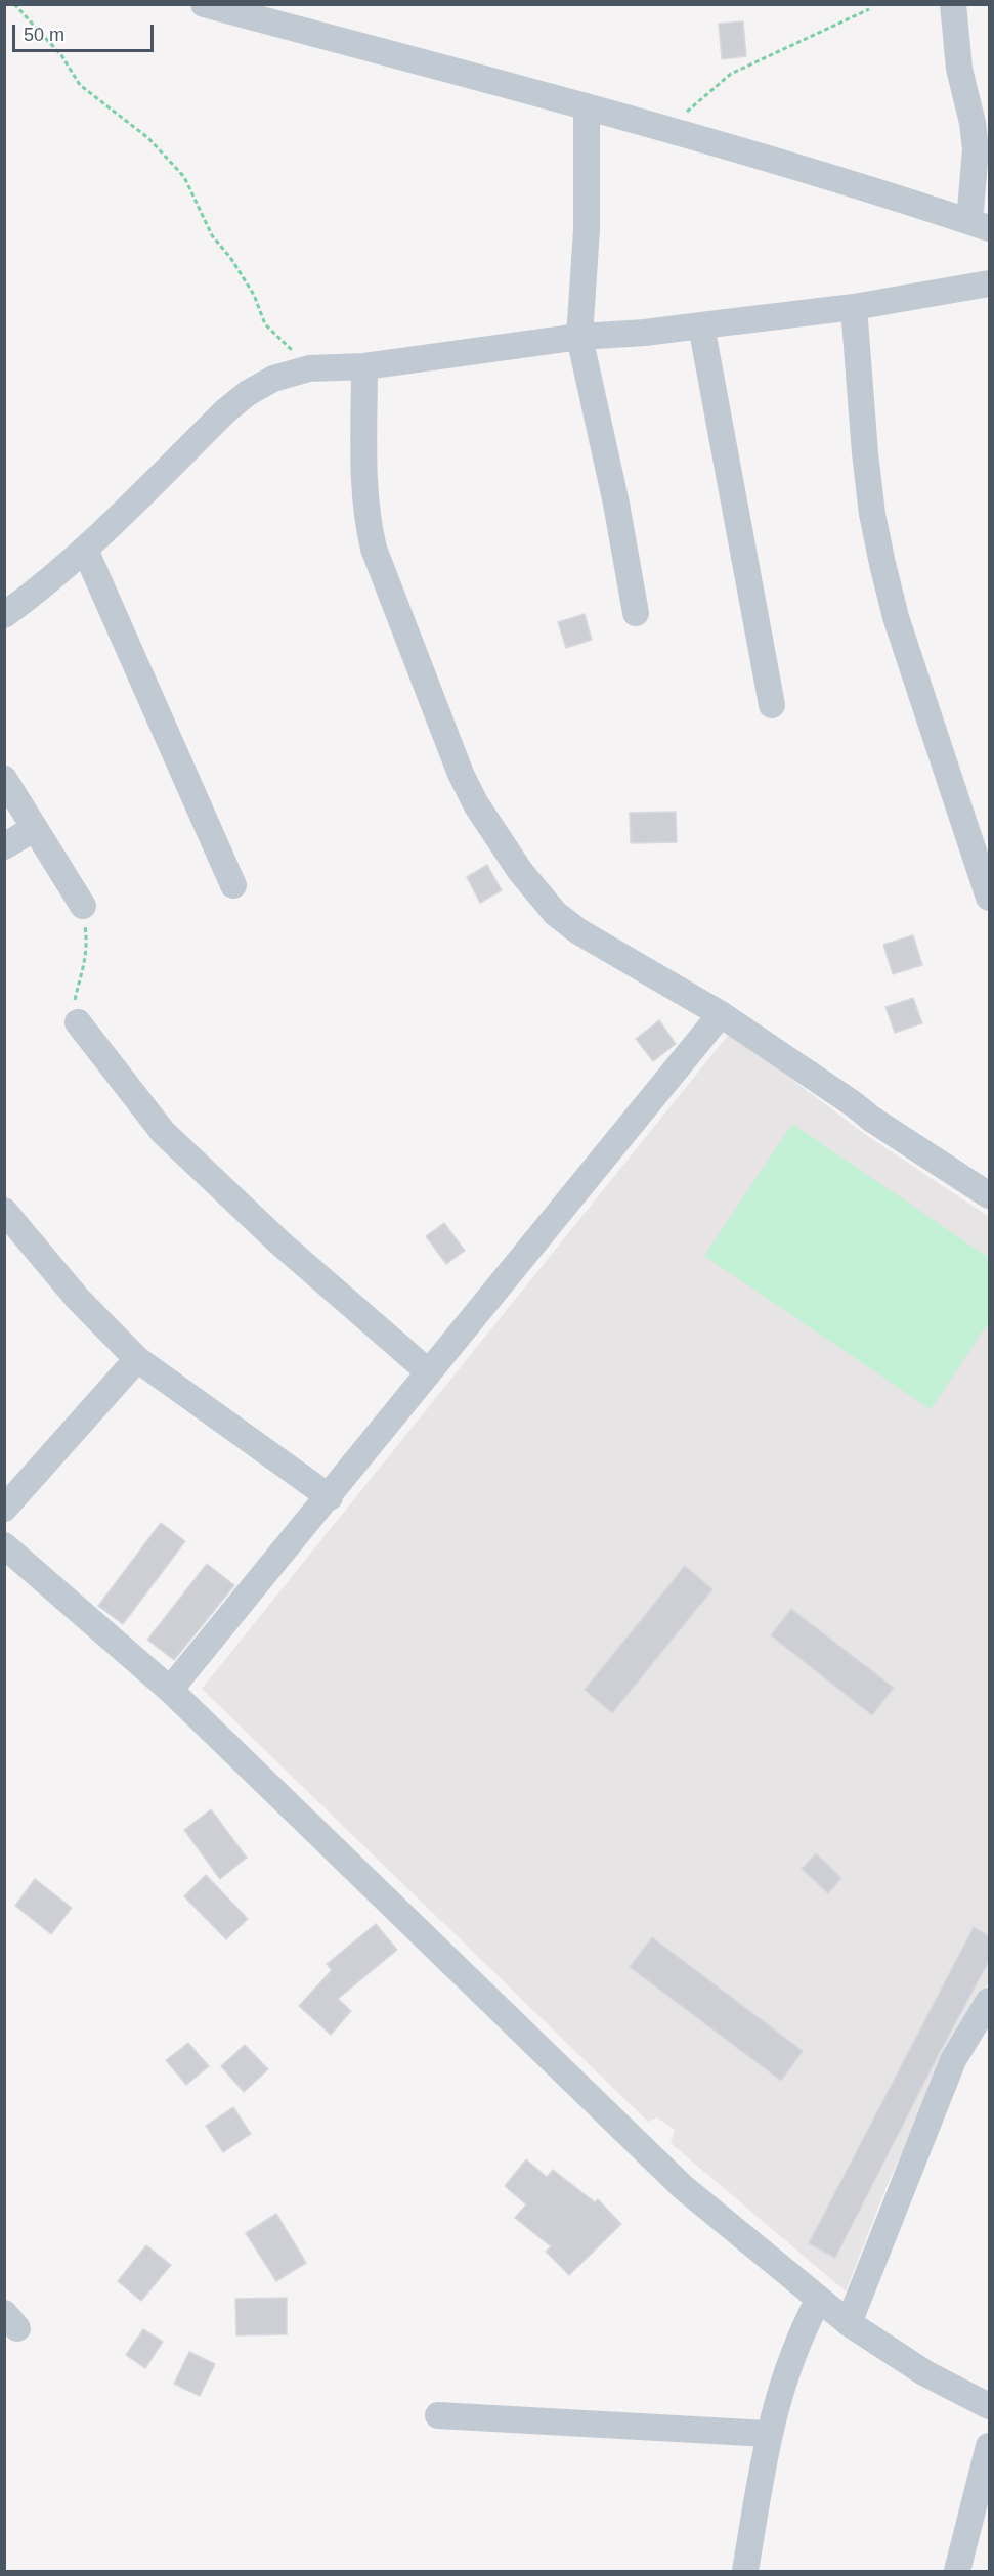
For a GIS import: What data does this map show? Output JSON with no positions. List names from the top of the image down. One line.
{"scale_bar":"50 m"}
